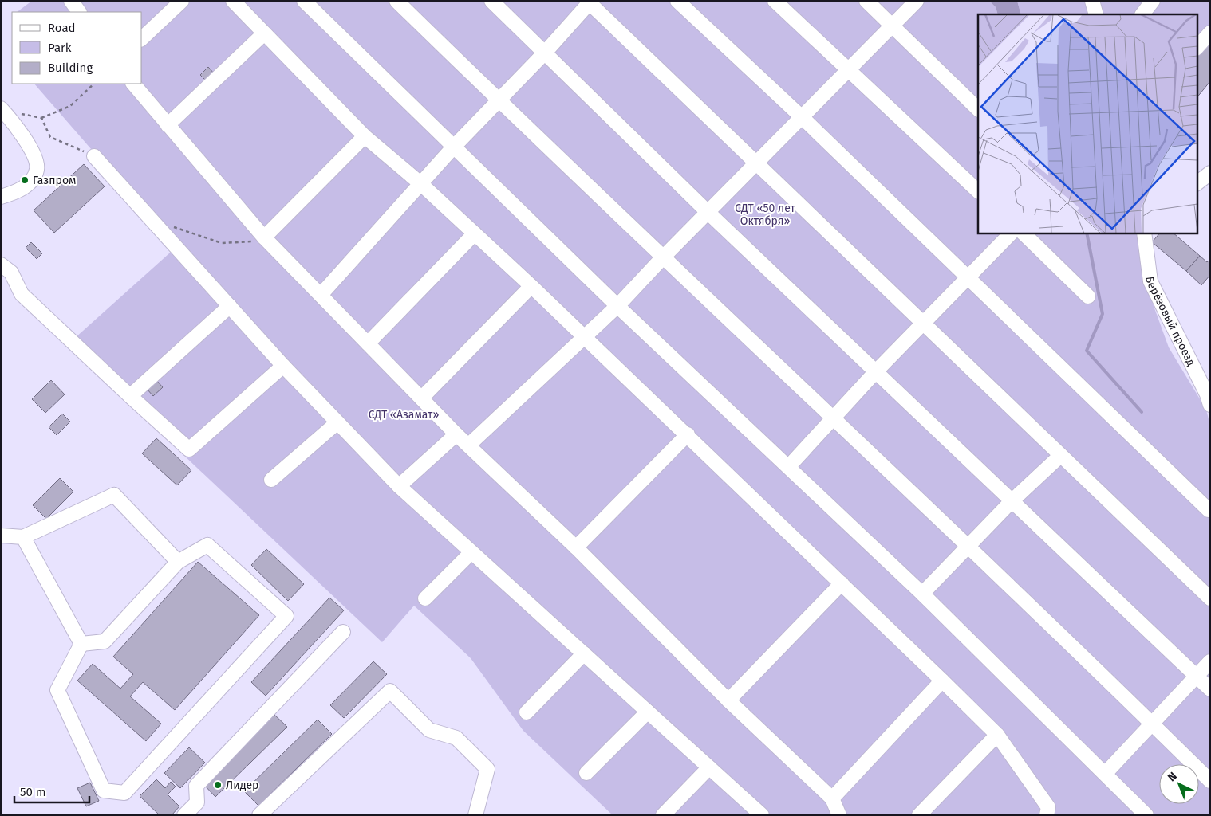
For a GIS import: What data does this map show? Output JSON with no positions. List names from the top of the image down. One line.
{"streets":{"street":["Берёзовый проезд"]},"parks":["СДТ «50 лет Октября»","СДТ «Азамат»"],"places":["Газпром","Лидер"],"legend":["Road","Park","Building"],"scale_bar":"50 m","north":"top left"}
